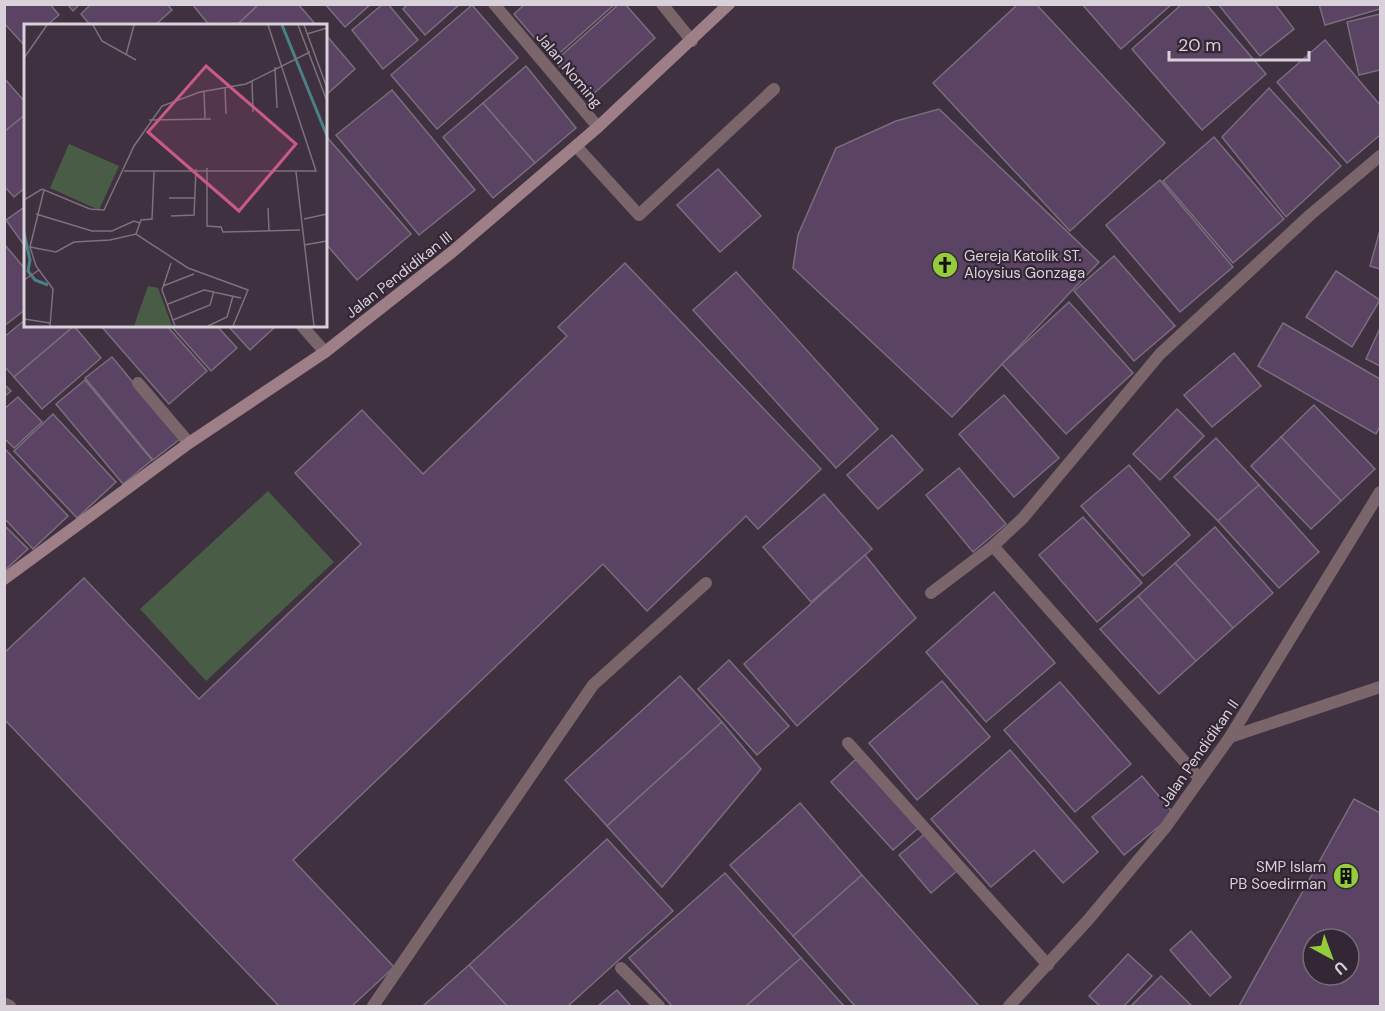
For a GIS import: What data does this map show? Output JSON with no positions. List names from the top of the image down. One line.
{"streets":{"street":["Jalan Noming","Jalan Pendidikan III","Jalan Pendidikan II"]},"crossings":[["Jalan Noming","Jalan Pendidikan III"]],"places":{"church":["Gereja Katolik ST. Aloysius Gonzaga"],"building":["SMP Islam PB Soedirman"]},"scale_bar":"20 m","north":"bottom right"}
